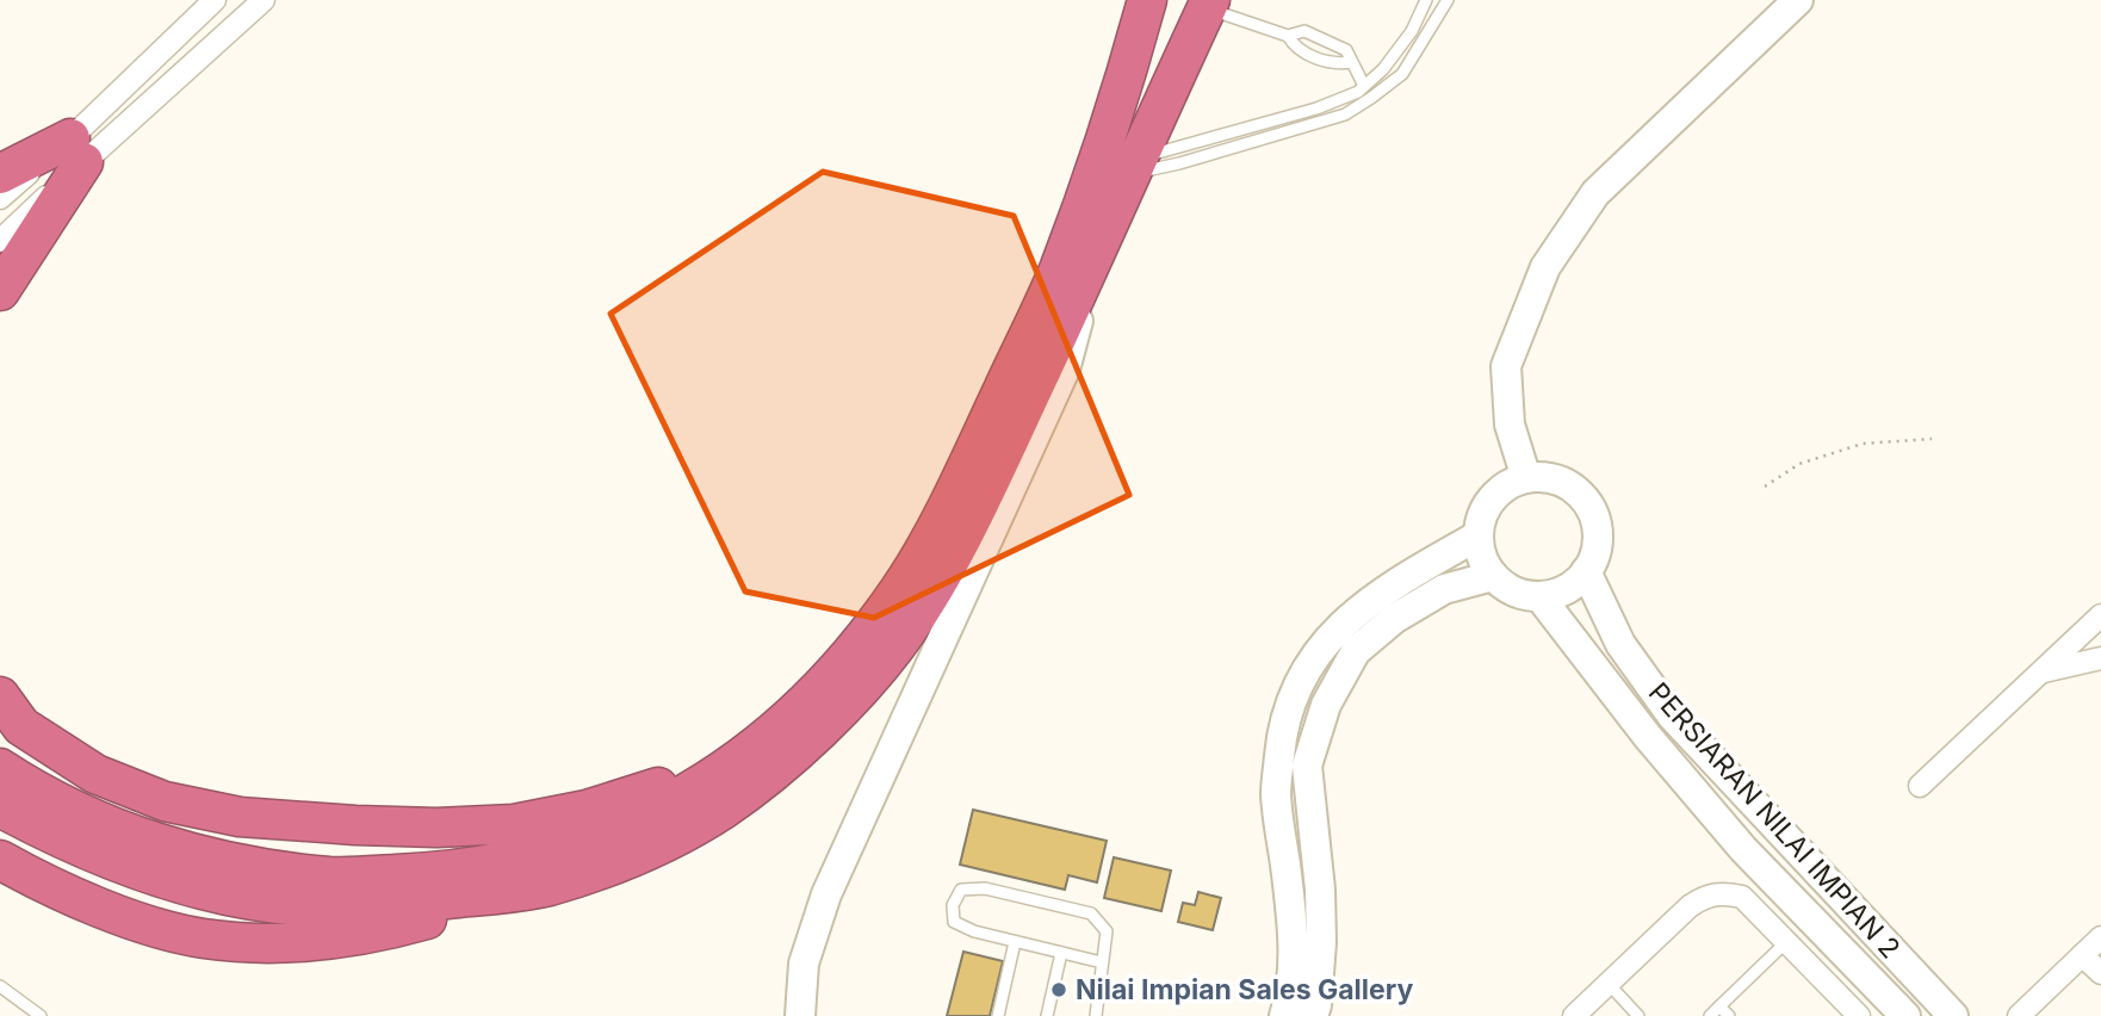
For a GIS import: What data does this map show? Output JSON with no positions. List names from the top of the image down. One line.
{"streets":{"street":["PERSIARAN NILAI IMPIAN 2"]},"places":["Nilai Impian Sales Gallery"]}
